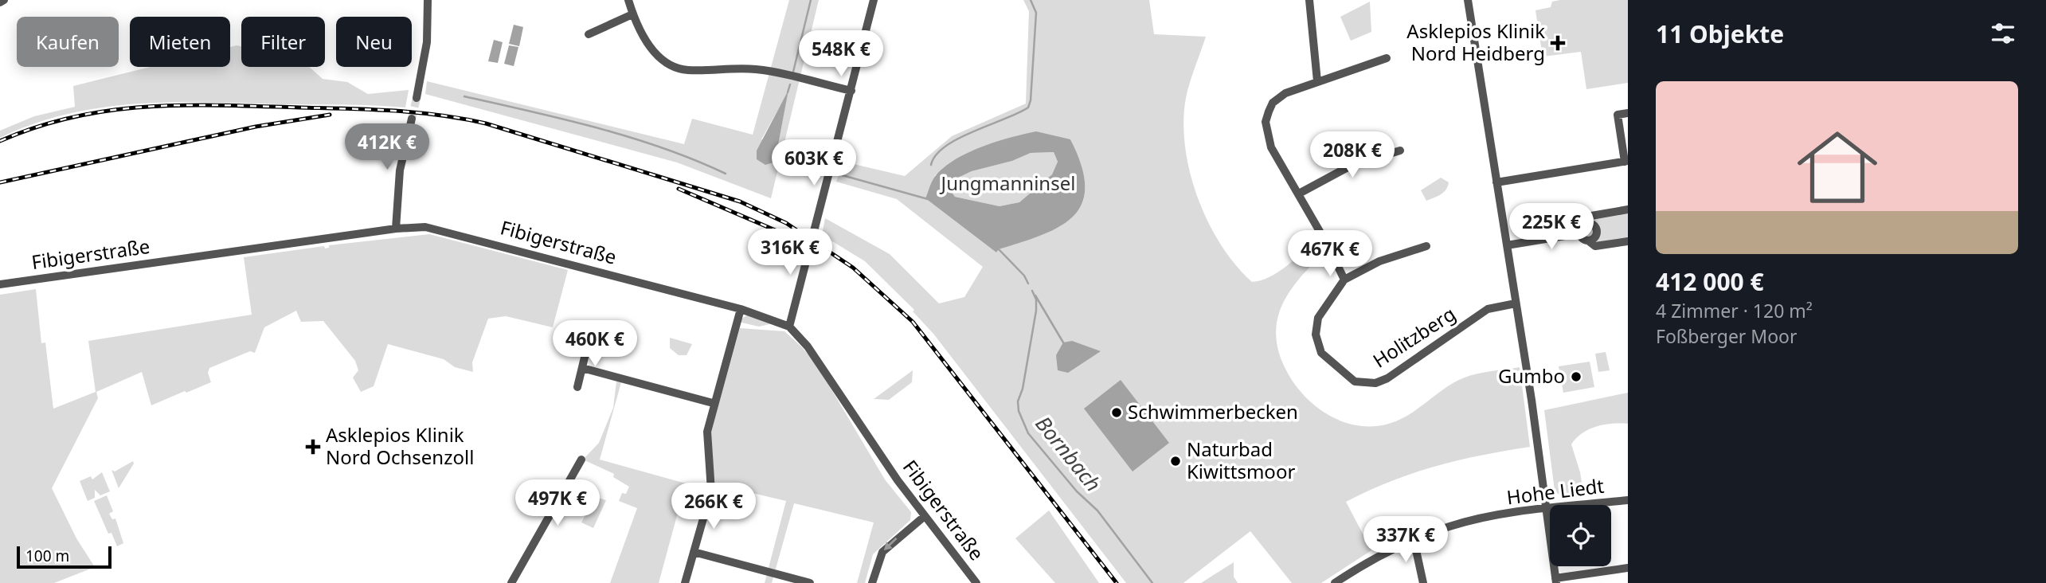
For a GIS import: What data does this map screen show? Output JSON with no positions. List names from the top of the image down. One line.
{"streets":{"street":["Fibigerstraße","Holitzberg","Hohe Liedt"]},"water":["Bornbach"],"parks":["Jungmanninsel"],"places":{"health":["Asklepios Klinik Nord Heidberg","Asklepios Klinik Nord Ochsenzoll"],"other":["Gumbo","Schwimmerbecken","Naturbad Kiwittsmoor"]},"scale_bar":"100 m","page":{"heading":"11 Objekte","chip":["Kaufen","Mieten","Filter","Neu"],"price":["548K €","412K €","208K €","603K €","225K €","316K €","467K €","460K €","497K €","266K €","337K €"],"list":[{"name":"412 000 €","note":"4 Zimmer · 120 m² · Foßberger Moor"}],"scale":"100 m"}}
